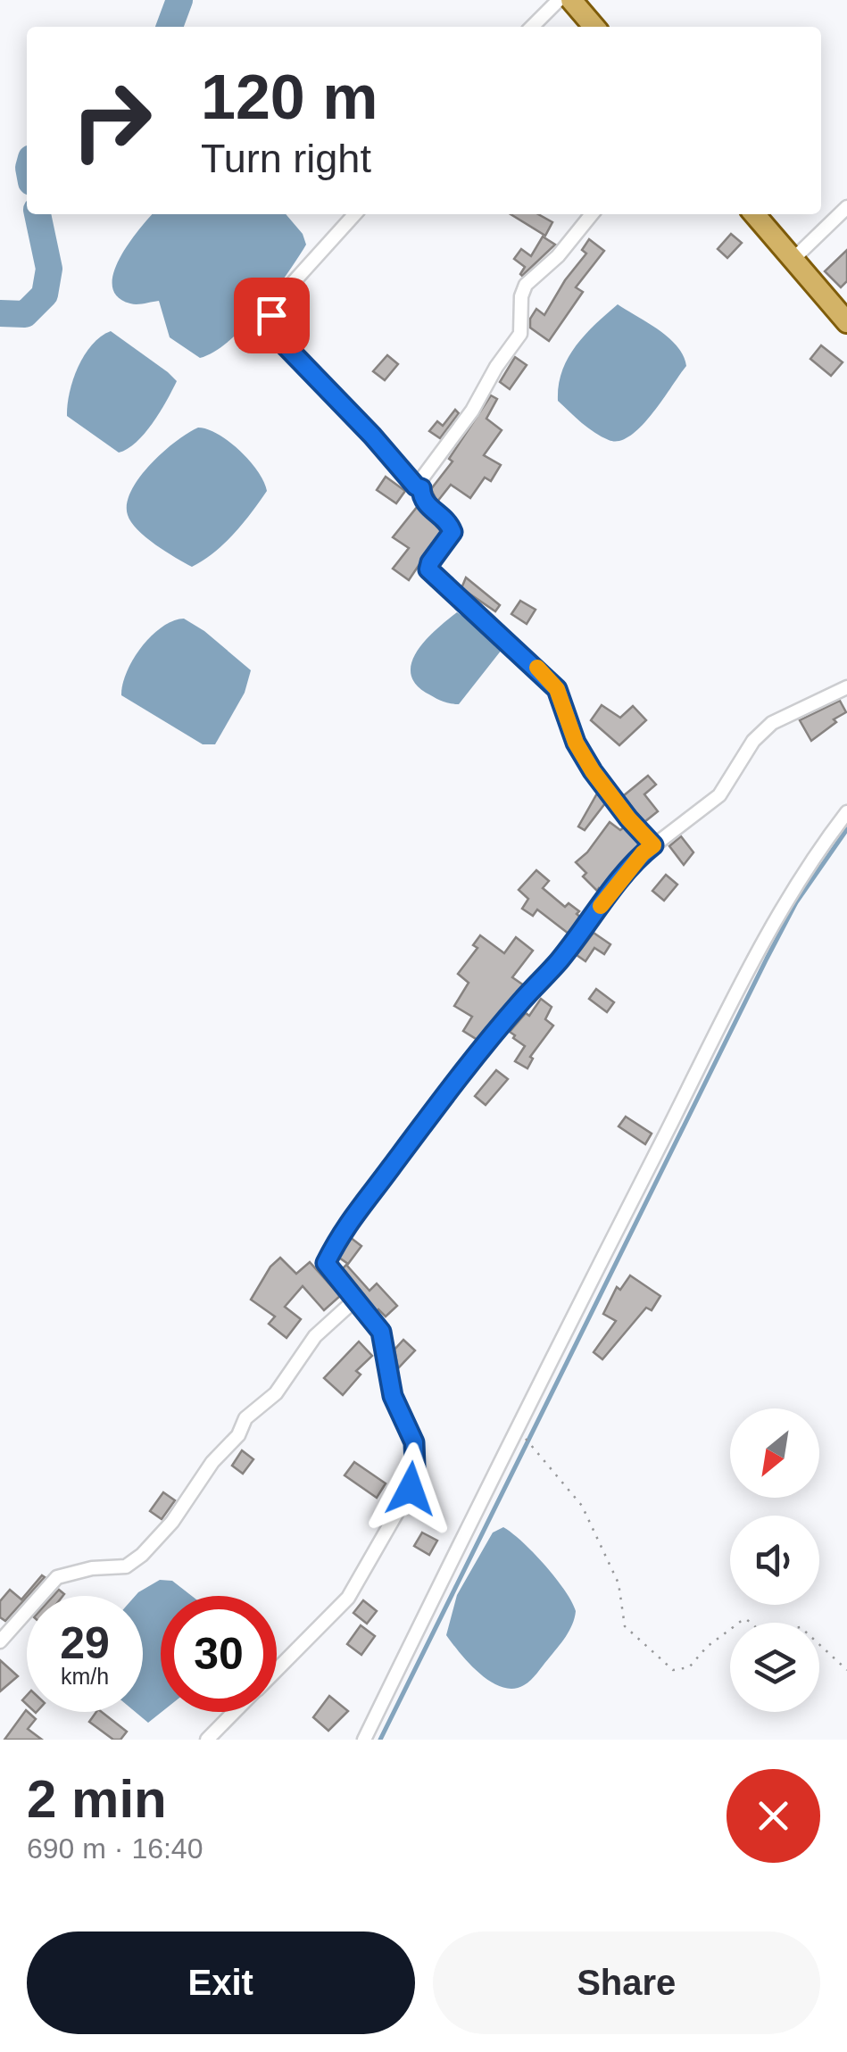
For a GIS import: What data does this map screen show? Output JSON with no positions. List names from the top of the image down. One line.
{"north":"bottom left","page":{"turn":["120 m","Turn right"],"speed":"29 km/h","limit":"30","heading":["2 min","690 m · 16:40"],"buttons":["Exit","Share"]}}
